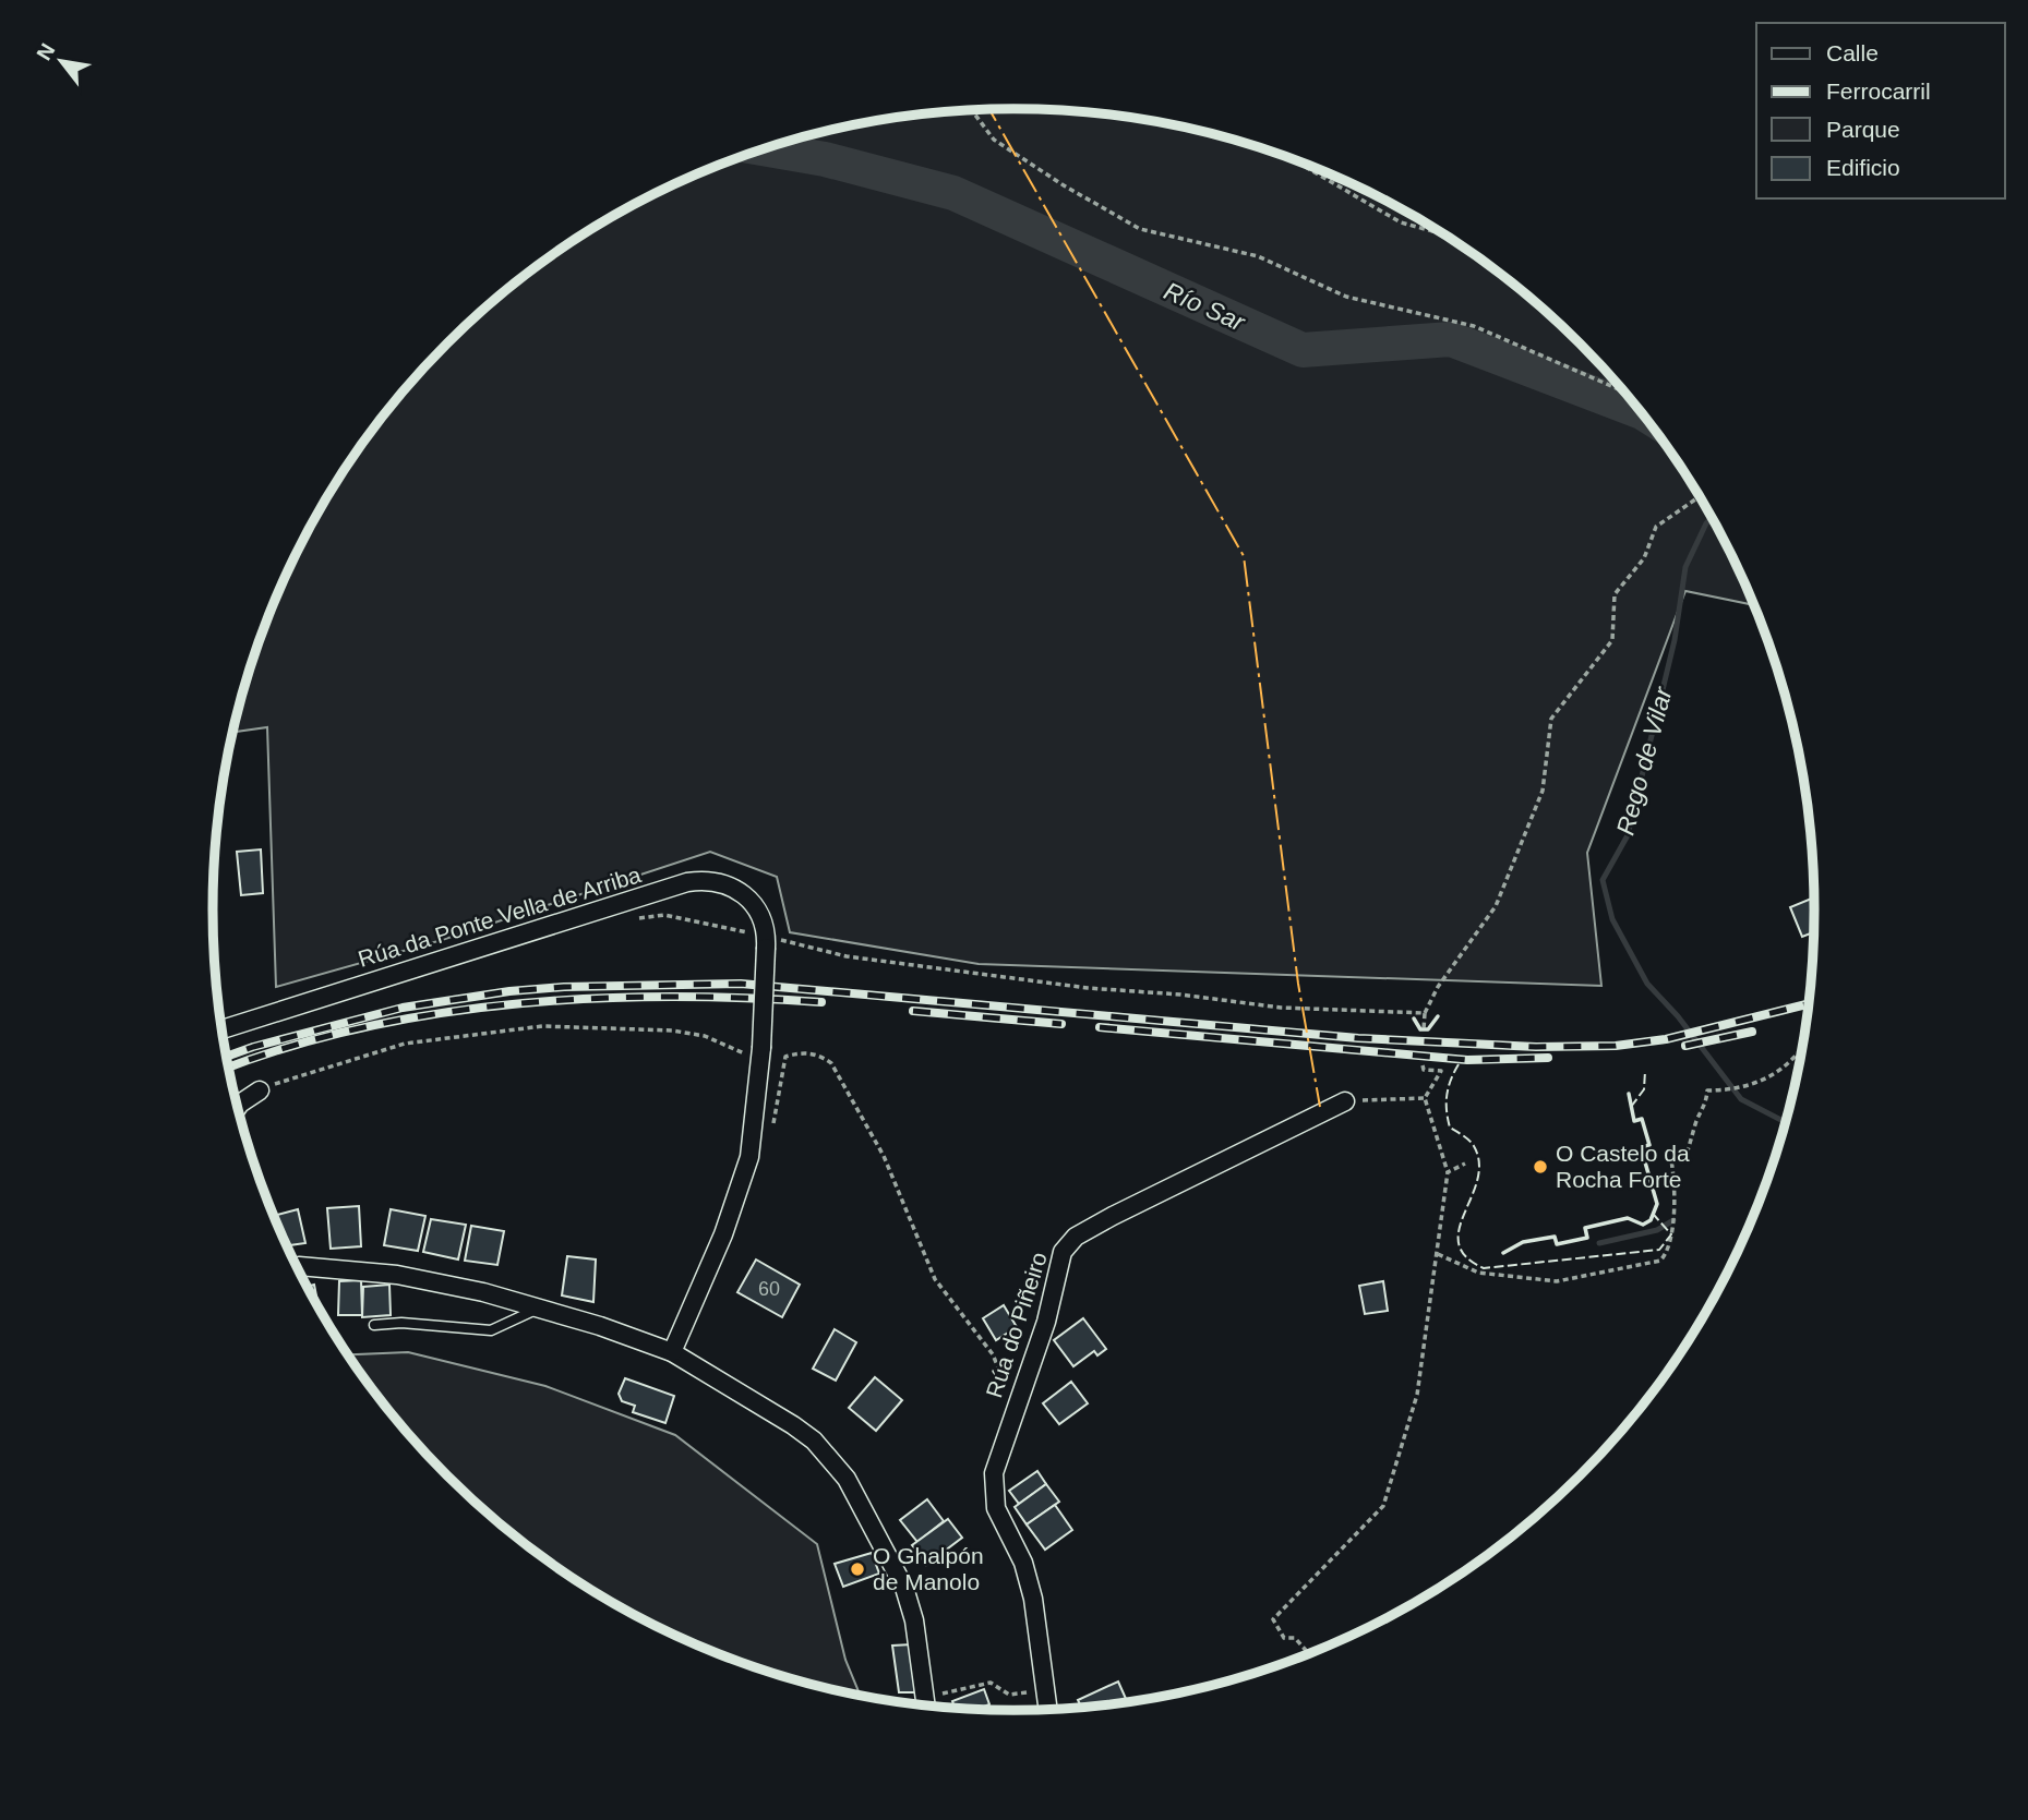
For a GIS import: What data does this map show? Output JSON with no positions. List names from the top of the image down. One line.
{"streets":{"street":["Rúa da Ponte Vella de Arriba","Rúa do Piñeiro"]},"water":["Río Sar","Rego de Vilar"],"places":["O Castelo da Rocha Forte","O Ghalpón de Manolo"],"house_numbers":["60"],"legend":["Calle","Ferrocarril","Parque","Edificio"],"north":"top left"}
